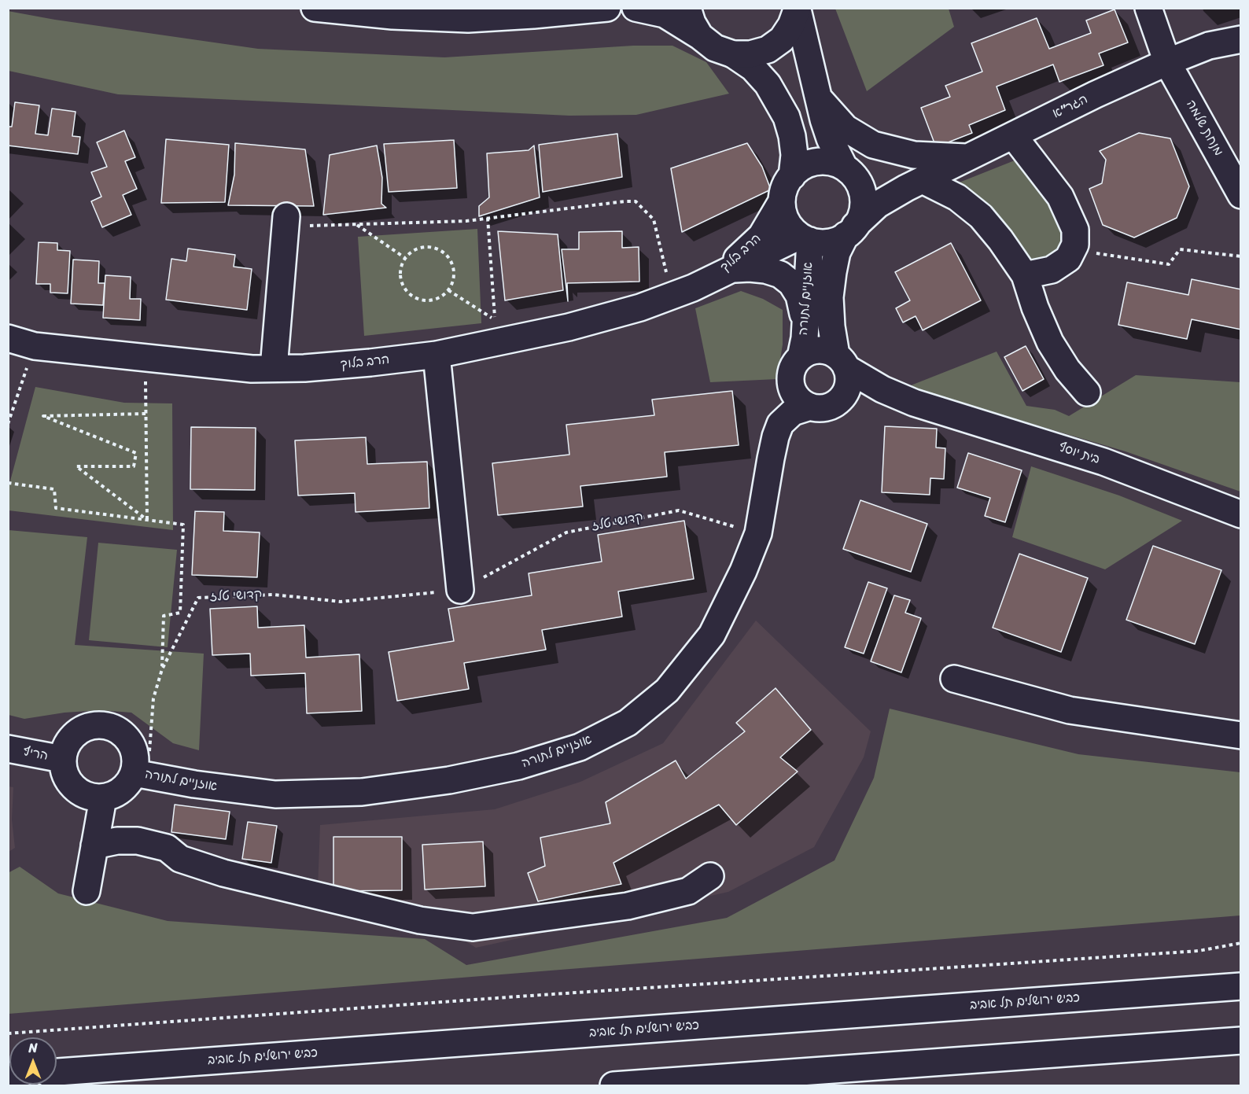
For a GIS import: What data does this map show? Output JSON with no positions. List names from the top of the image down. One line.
{"streets":{"main road":["הגר\"א","מנחת שלמה","הרב בלוך","אוזניים לתורה","בית יוסף","הריף","כביש ירושלים תל אביב"],"path":["קדושי טלז"]},"crossings":[["הגר\"א","מנחת שלמה"],["הגר\"א","הרב בלוך"],["הגר\"א","אוזניים לתורה"],["הרב בלוך","אוזניים לתורה"],["אוזניים לתורה","בית יוסף"],["אוזניים לתורה","קדושי טלז"],["אוזניים לתורה","הריף"],["קדושי טלז","הריף"]],"north":"top"}
